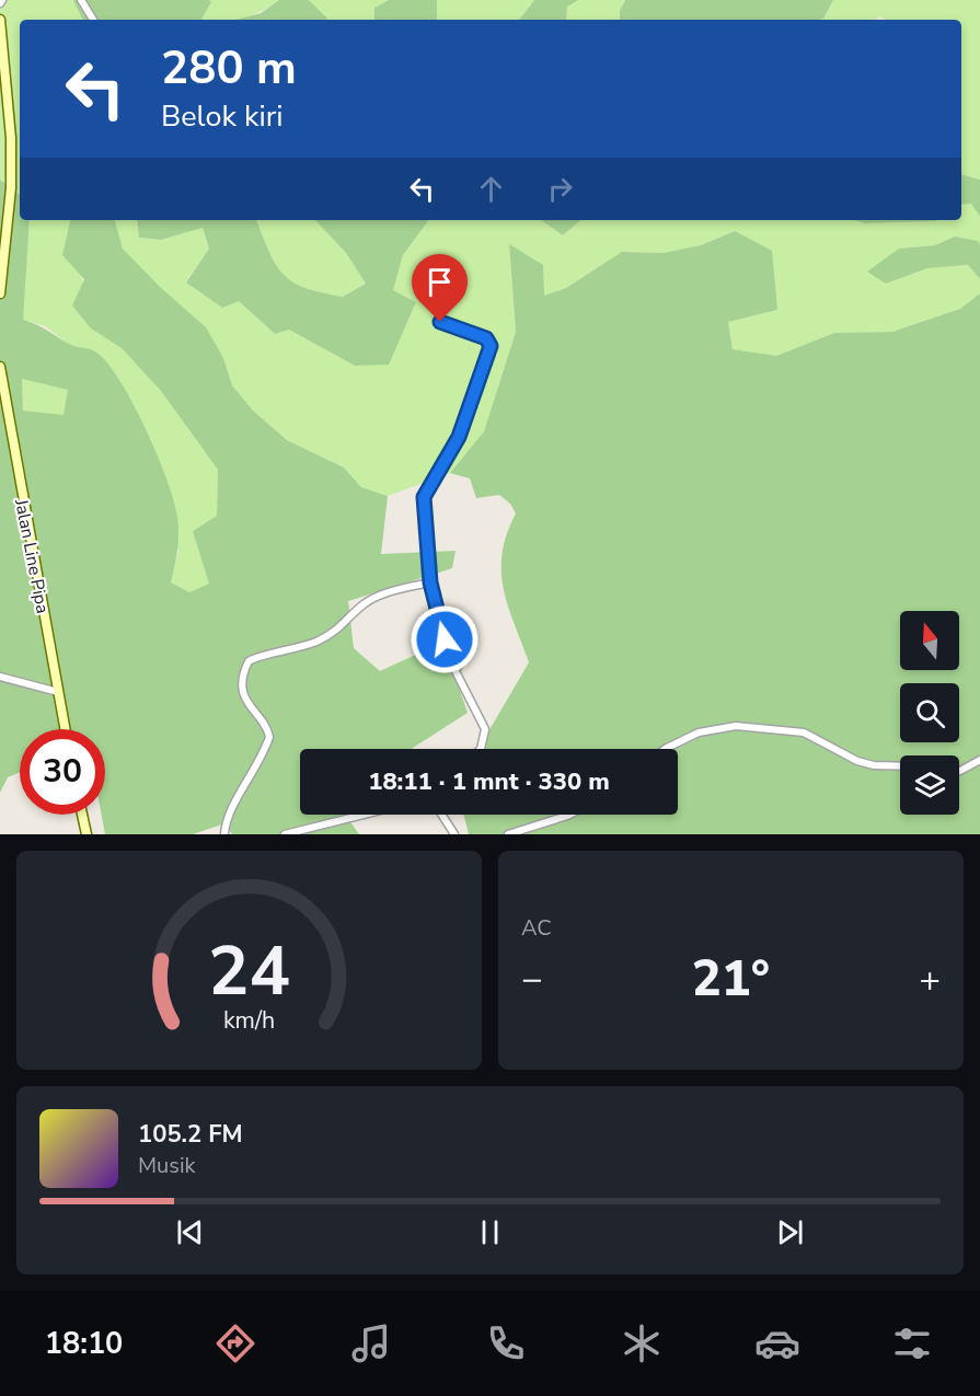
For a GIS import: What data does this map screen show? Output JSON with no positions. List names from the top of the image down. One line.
{"streets":{"main road":["Jalan Line Pipa"]},"north":"top","page":{"turn":["280 m","Belok kiri"],"limit":"30","trip":"18:11 · 1 mnt · 330 m","tile":"AC","heat":["−","21°","+"],"song":["105.2 FM","Musik"],"tabs":"18:10","gauge":["24","km/h"]}}
